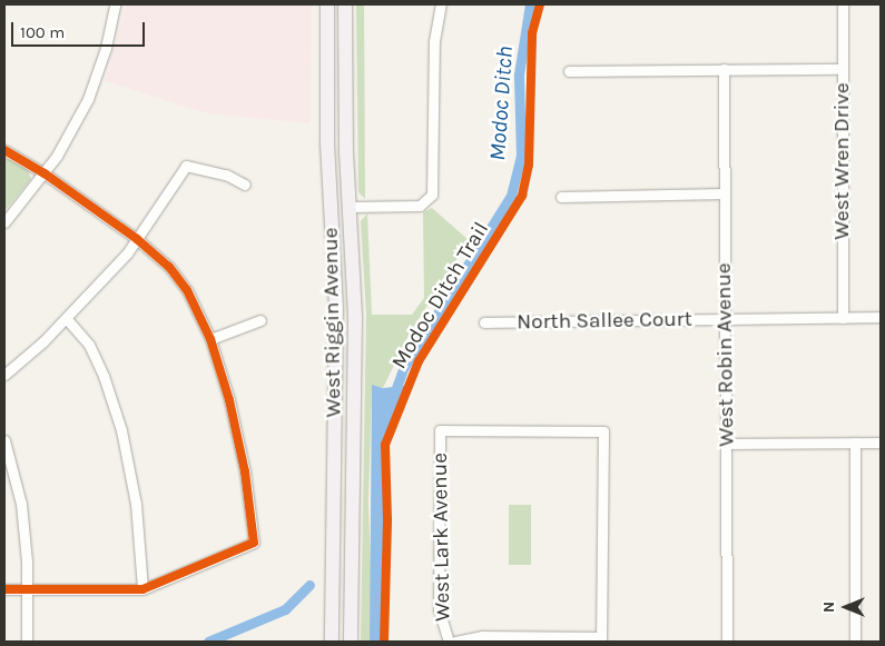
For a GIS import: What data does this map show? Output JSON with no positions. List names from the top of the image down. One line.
{"streets":{"main road":["West Riggin Avenue"],"street":["West Wren Drive","North Sallee Court","West Robin Avenue","West Lark Avenue"],"cycle path":["Modoc Ditch Trail"]},"crossings":[["West Wren Drive","North Sallee Court"],["North Sallee Court","West Robin Avenue"]],"water":["Modoc Ditch"],"scale_bar":"100 m","north":"left"}
